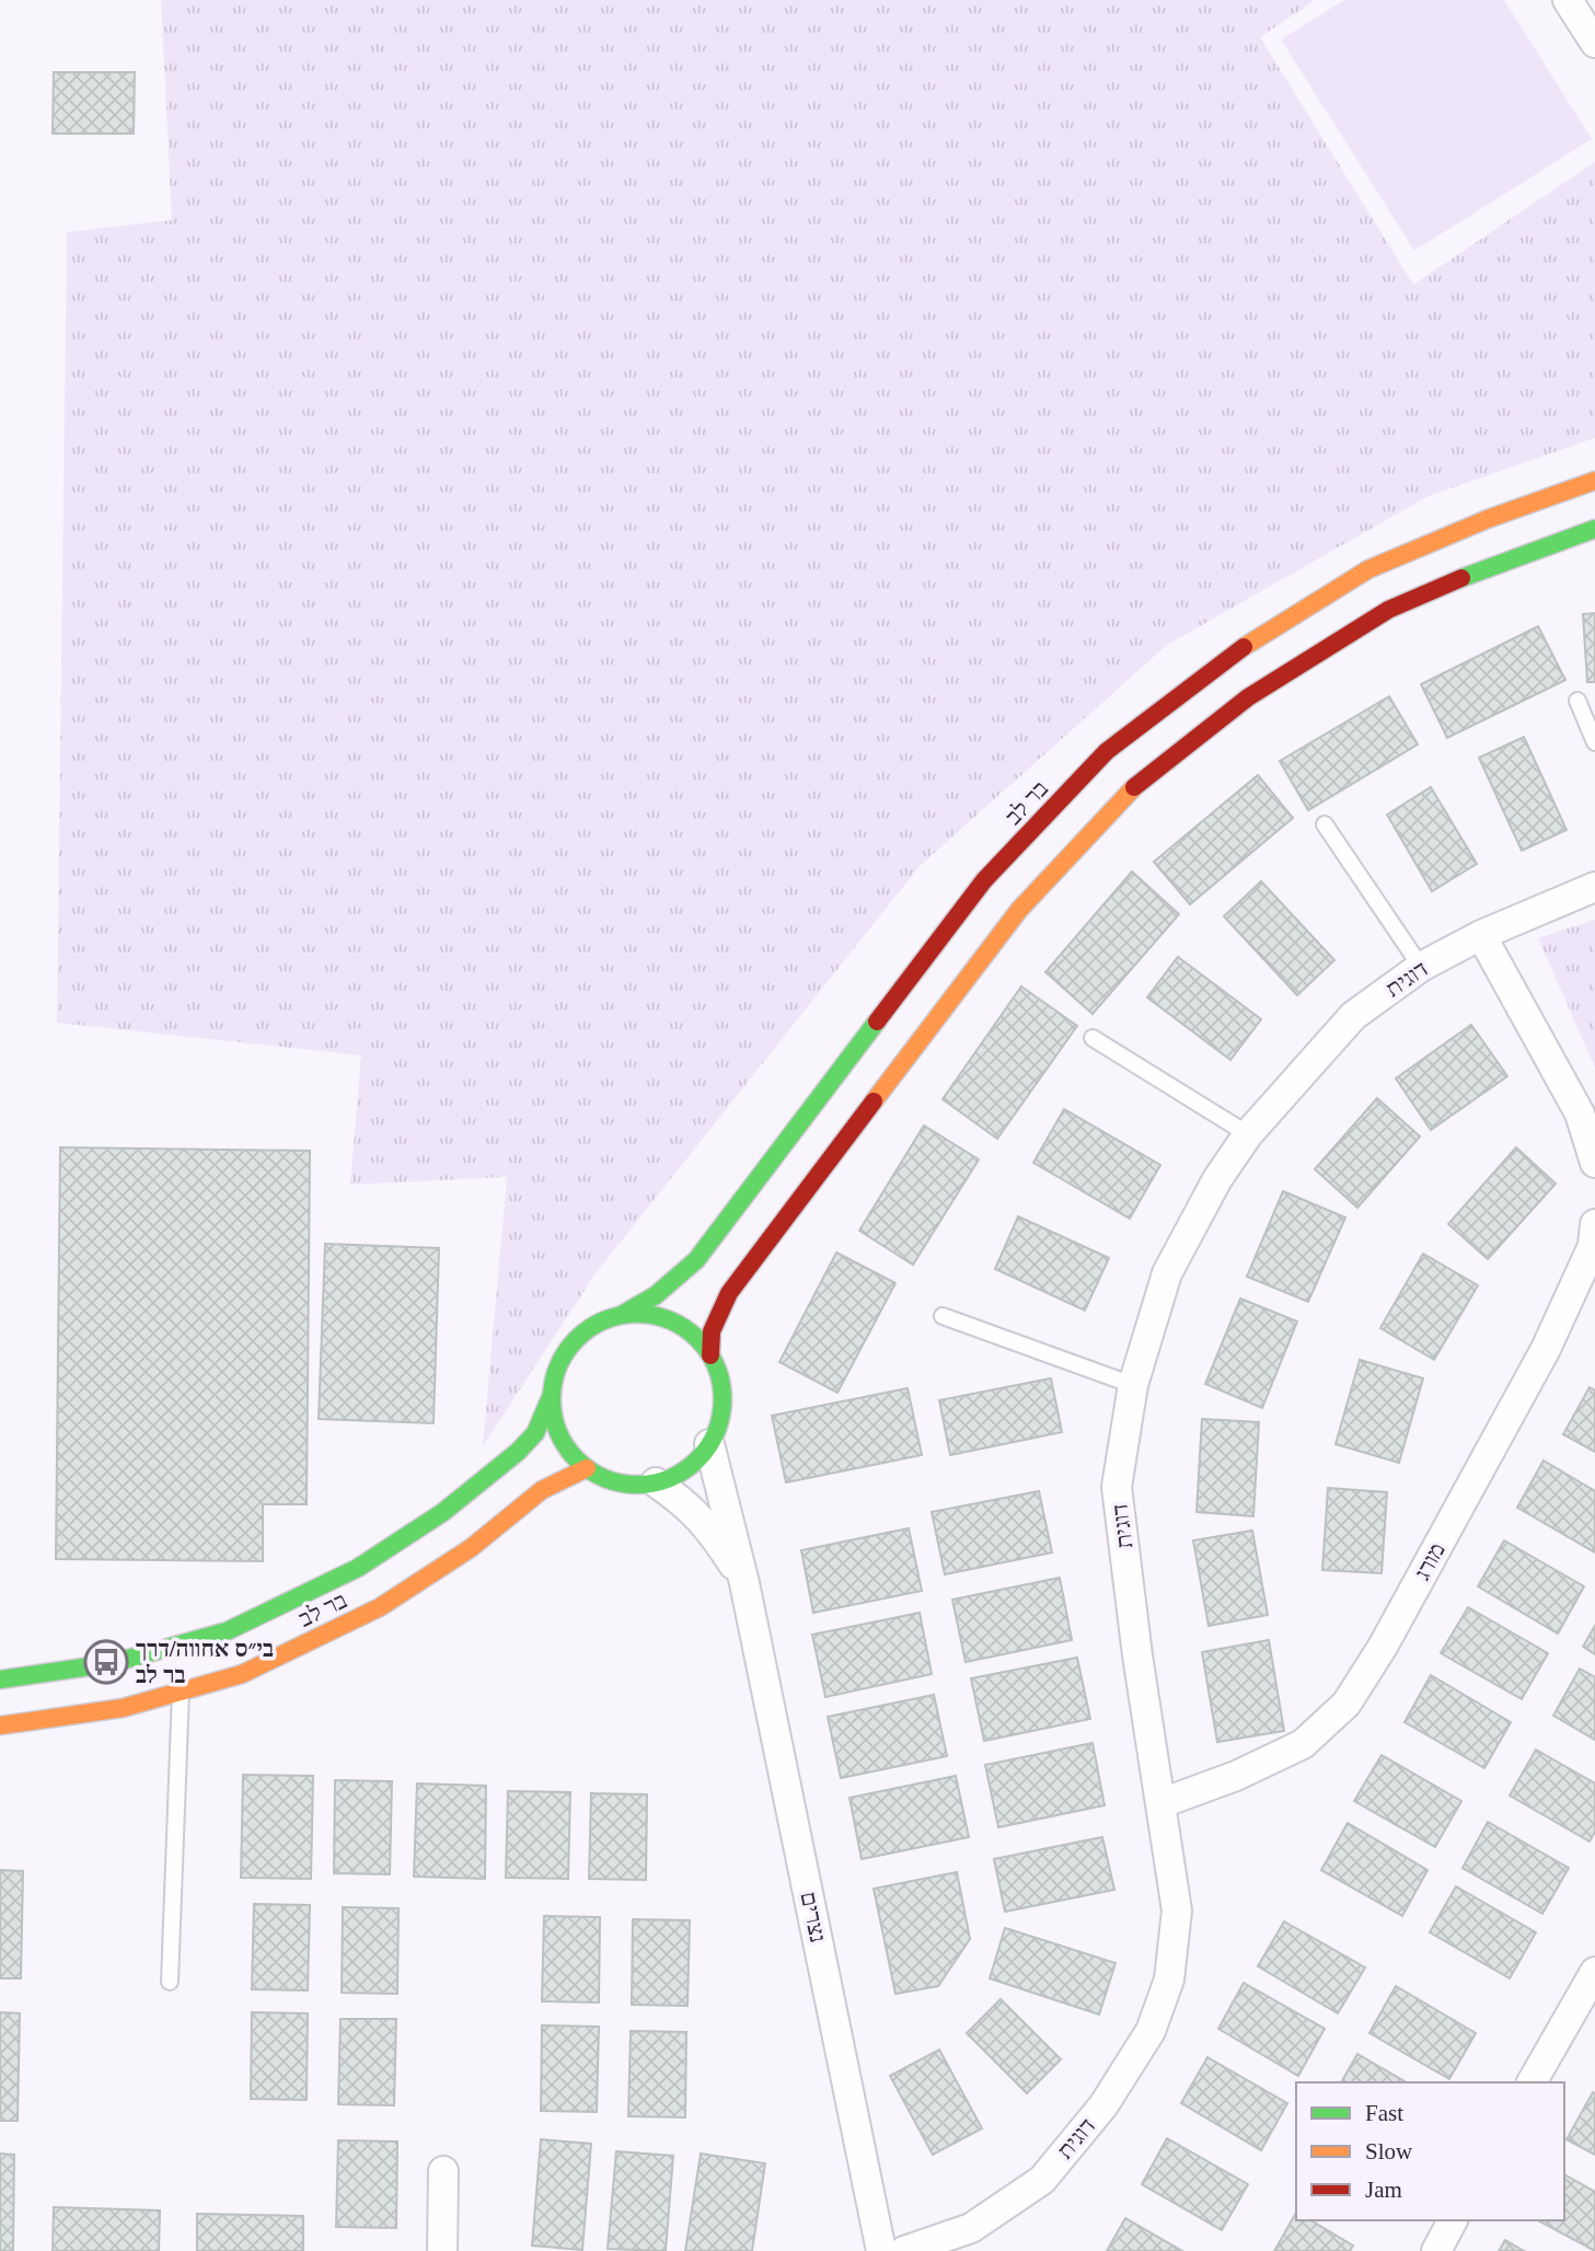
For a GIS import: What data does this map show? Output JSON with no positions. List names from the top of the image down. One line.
{"streets":{"street":["בר לב","דוגית","מורג","נצרים"]},"crossings":[["בר לב","נצרים"],["דוגית","מורג"]],"places":{"bus stop":["בי״ס אחווה/דרך בר לב"]},"legend":["Fast","Slow","Jam"]}
